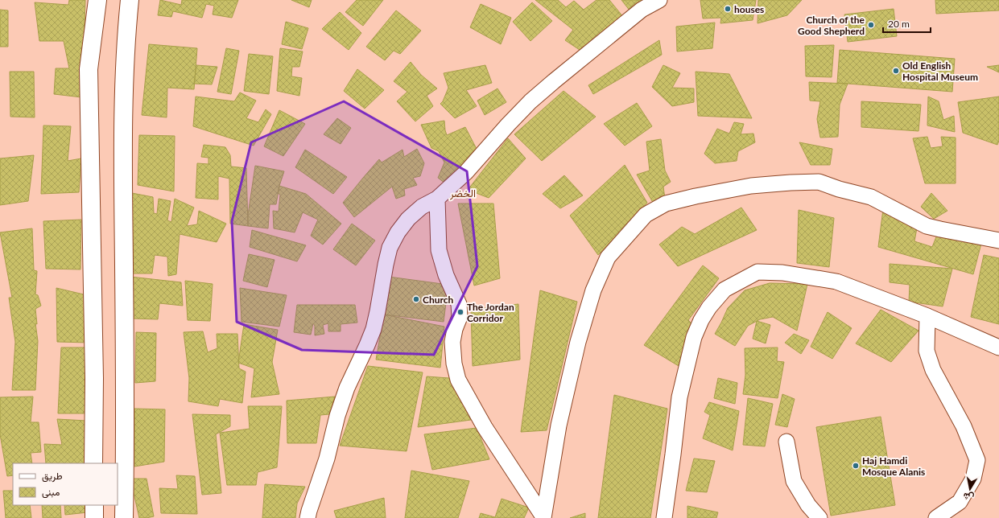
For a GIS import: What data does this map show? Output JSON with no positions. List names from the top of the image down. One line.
{"districts":["الخضر"],"places":["houses","Church of the Good Shepherd","Old English Hospital Museum","Church","The Jordan Corridor","Haj Hamdi Mosque Alanis"],"legend":["طريق","مبنى"],"scale_bar":"20 m","north":"bottom"}
